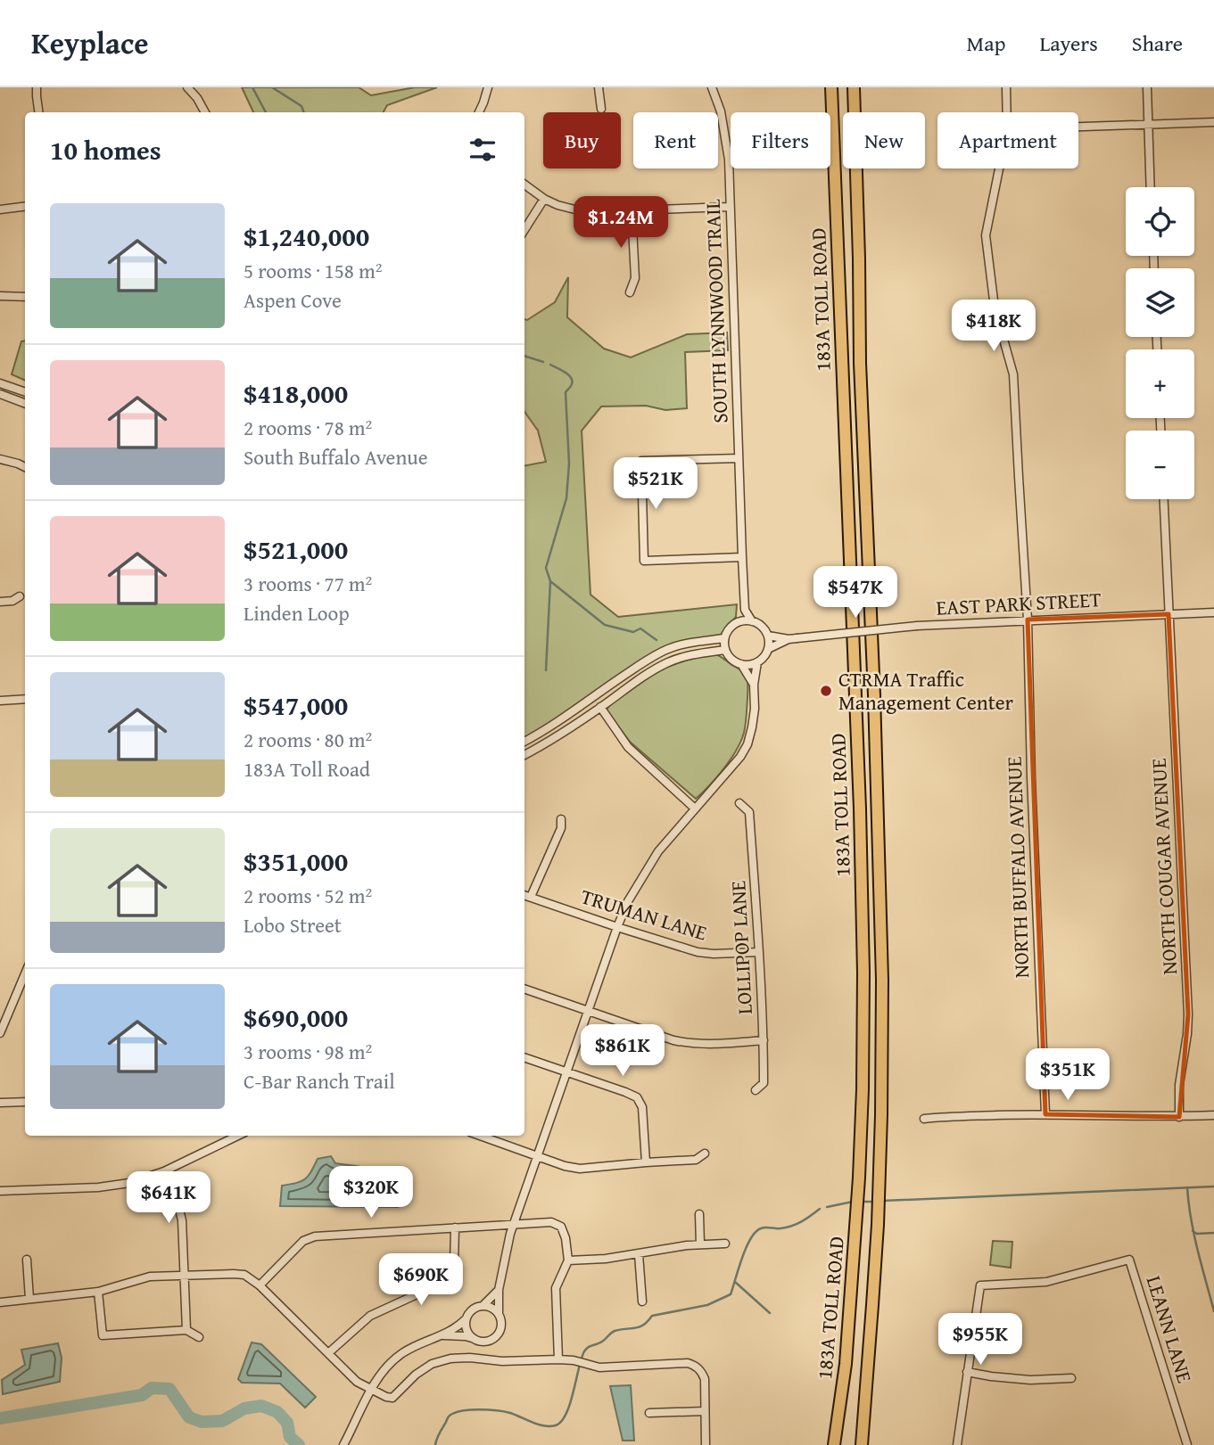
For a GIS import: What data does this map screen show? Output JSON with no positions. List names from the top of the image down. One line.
{"streets":{"highway":["183A TOLL ROAD"],"street":["SOUTH LYNNWOOD TRAIL","EAST PARK STREET","NORTH COUGAR AVENUE","NORTH BUFFALO AVENUE","TRUMAN LANE","LOLLIPOP LANE","LEANN LANE"]},"crossings":[["SOUTH LYNNWOOD TRAIL","EAST PARK STREET"],["EAST PARK STREET","NORTH COUGAR AVENUE"],["EAST PARK STREET","NORTH BUFFALO AVENUE"],["TRUMAN LANE","LOLLIPOP LANE"]],"places":["CTRMA Traffic Management Center"],"page":{"header":"Keyplace","nav":["Map","Layers","Share"],"chip":["Buy","Rent","Filters","New","Apartment"],"heading":"10 homes","map_buttons":["+","−"],"list":[{"name":"$1,240,000","note":"5 rooms · 158 m² · Aspen Cove"},{"name":"$418,000","note":"2 rooms · 78 m² · South Buffalo Avenue"},{"name":"$521,000","note":"3 rooms · 77 m² · Linden Loop"},{"name":"$547,000","note":"2 rooms · 80 m² · 183A Toll Road"},{"name":"$351,000","note":"2 rooms · 52 m² · Lobo Street"},{"name":"$690,000","note":"3 rooms · 98 m² · C-Bar Ranch Trail"}],"price":["$1.24M","$418K","$521K","$547K","$861K","$351K","$320K","$641K","$690K","$955K"]}}
